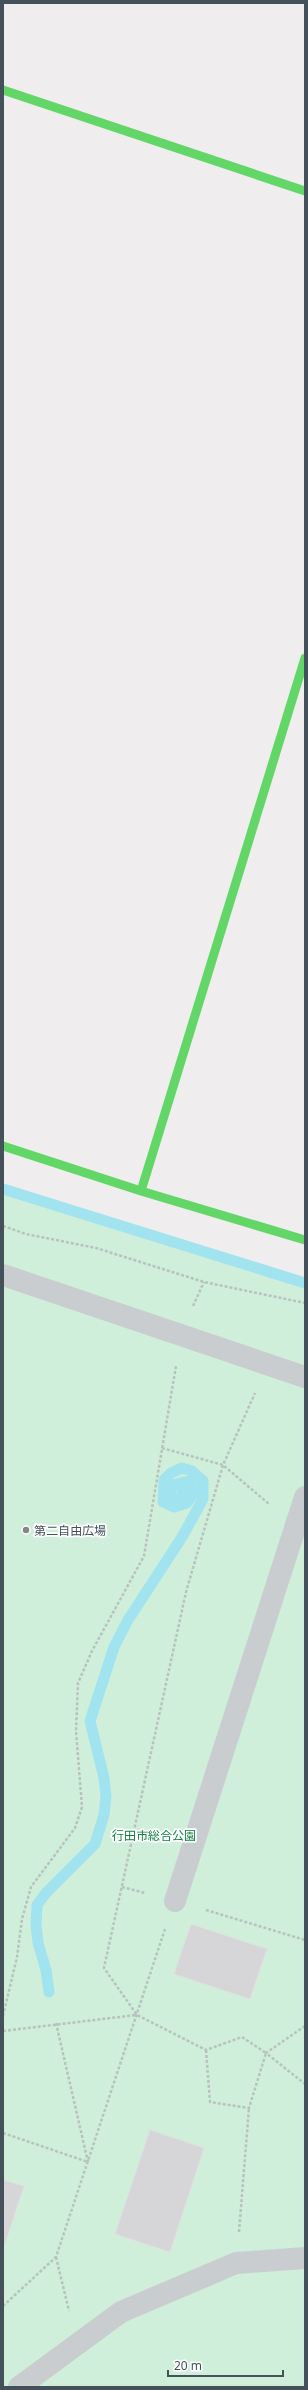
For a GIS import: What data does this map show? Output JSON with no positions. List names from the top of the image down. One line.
{"parks":["行田市総合公園"],"places":["第二自由広場"],"scale_bar":"20 m"}
